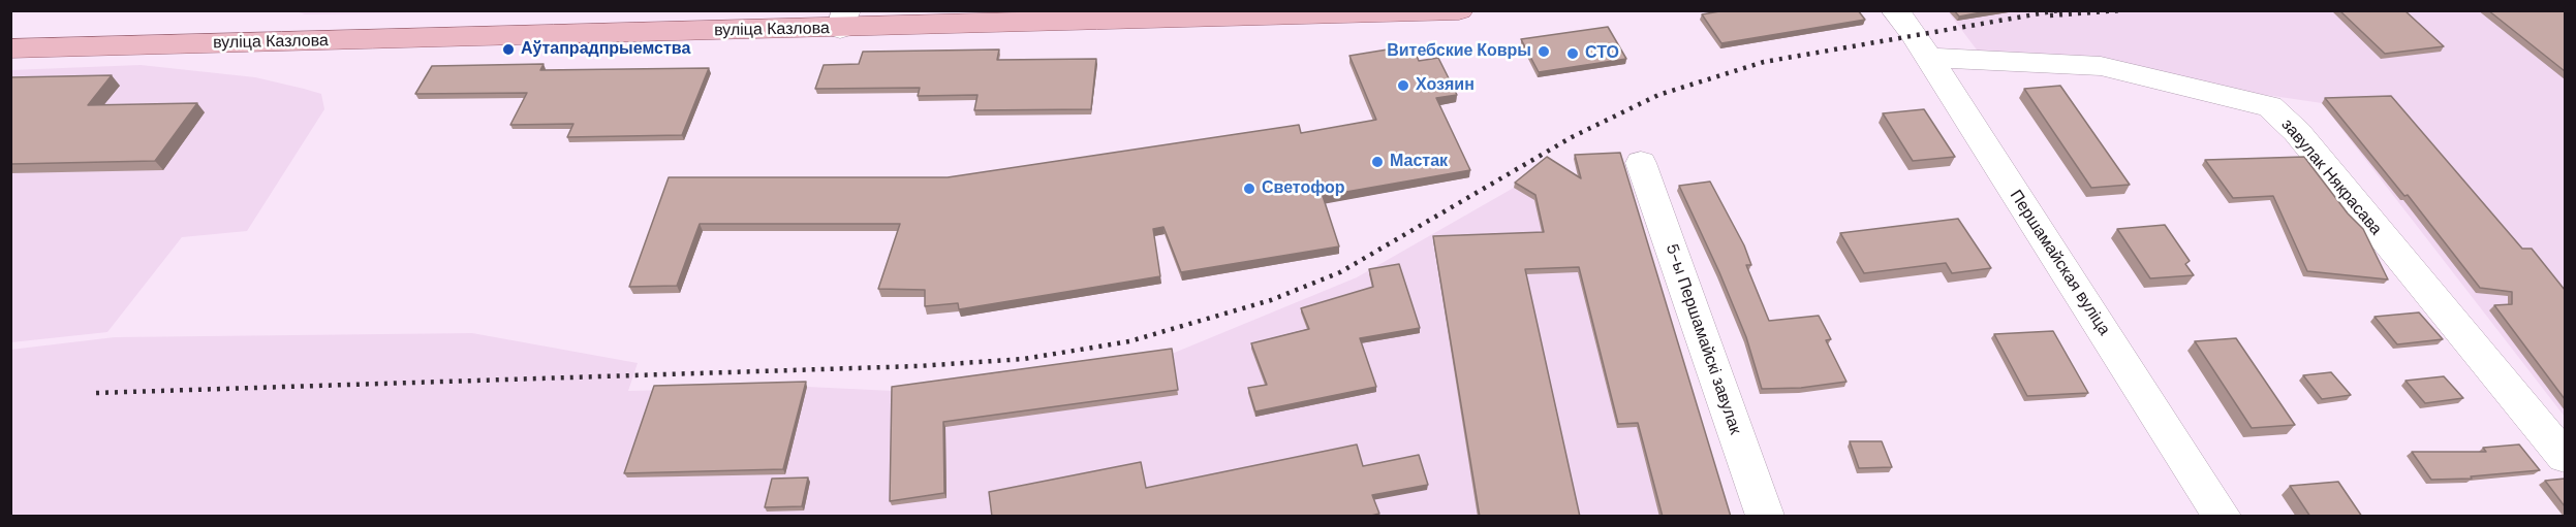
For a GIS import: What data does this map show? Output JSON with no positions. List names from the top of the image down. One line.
{"streets":{"main road":["вуліца Казлова"],"street":["завулак Някрасава","Першамайская вуліца","5-ы Першамайскі завулак"]},"crossings":[["завулак Някрасава","Першамайская вуліца"]],"places":["Аўтапрадпрыемства","Витебские Ковры","СТО","Хозяин","Мастак","Светофор"]}
